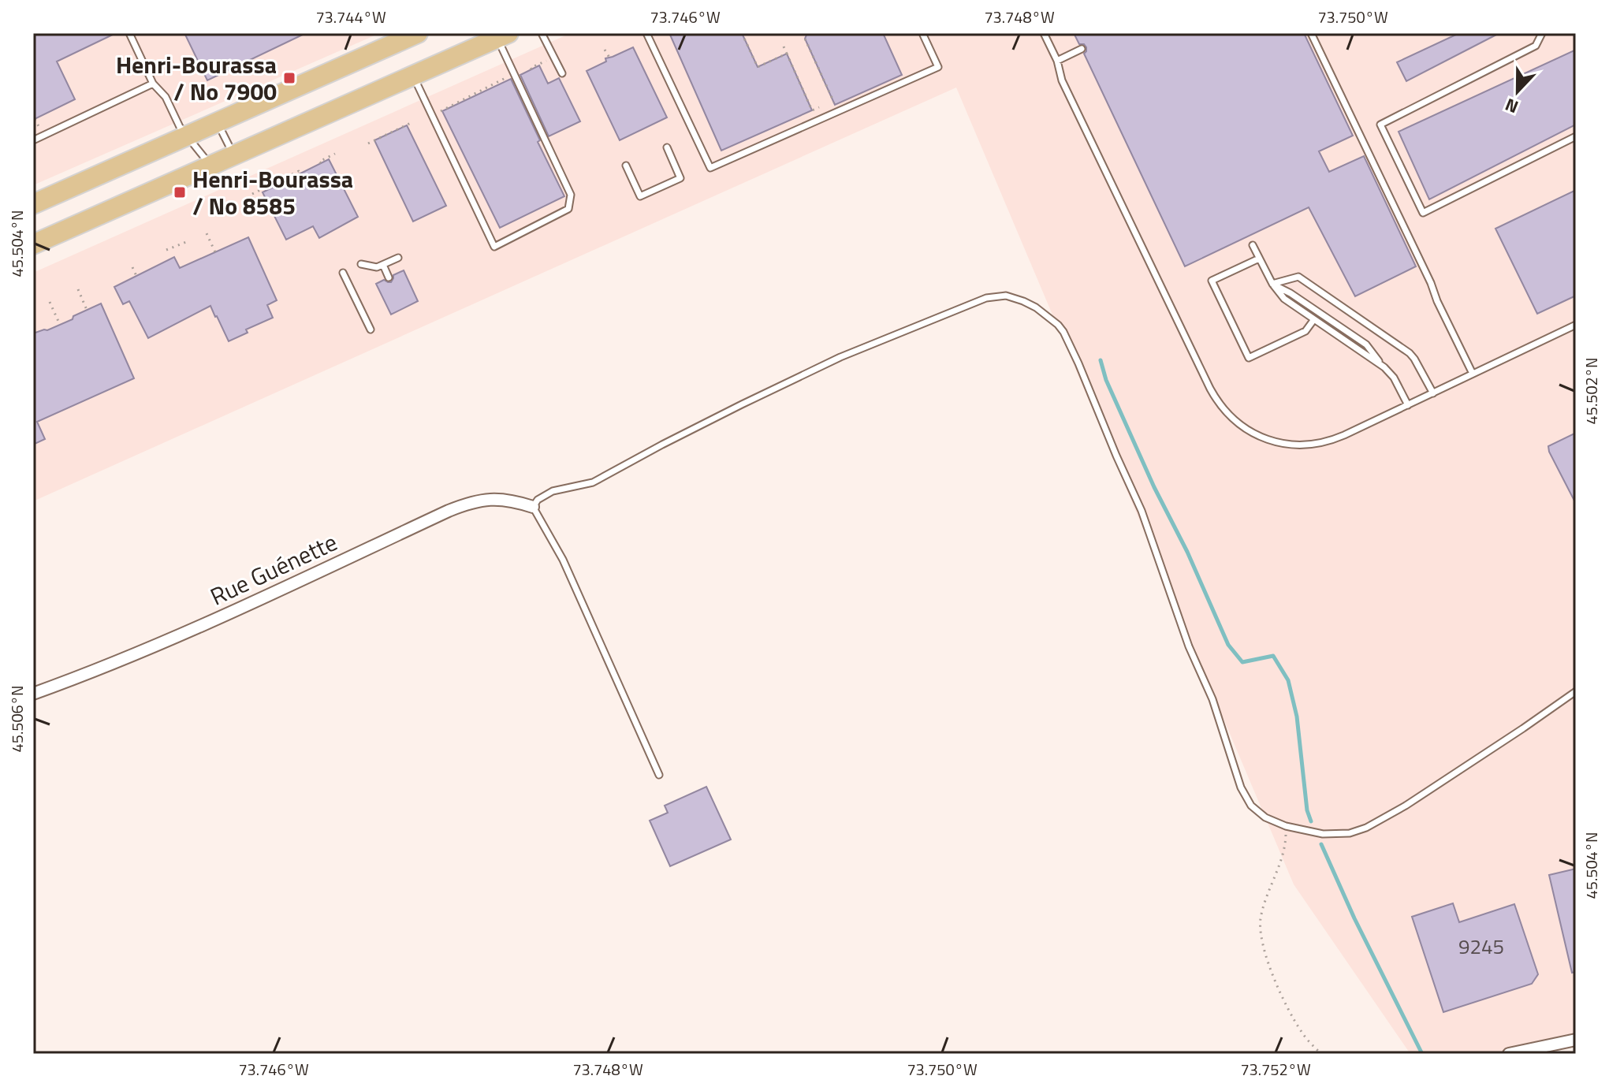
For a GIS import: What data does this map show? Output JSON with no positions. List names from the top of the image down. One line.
{"streets":{"street":["Rue Guénette"]},"places":{"transit":["Henri-Bourassa / No 7900","Henri-Bourassa / No 8585"]},"house_numbers":["9245"],"north":"bottom","coordinates":["73.744°W","73.746°W","73.748°W","73.750°W","45.504°N","45.502°N","45.506°N","73.752°W"]}
